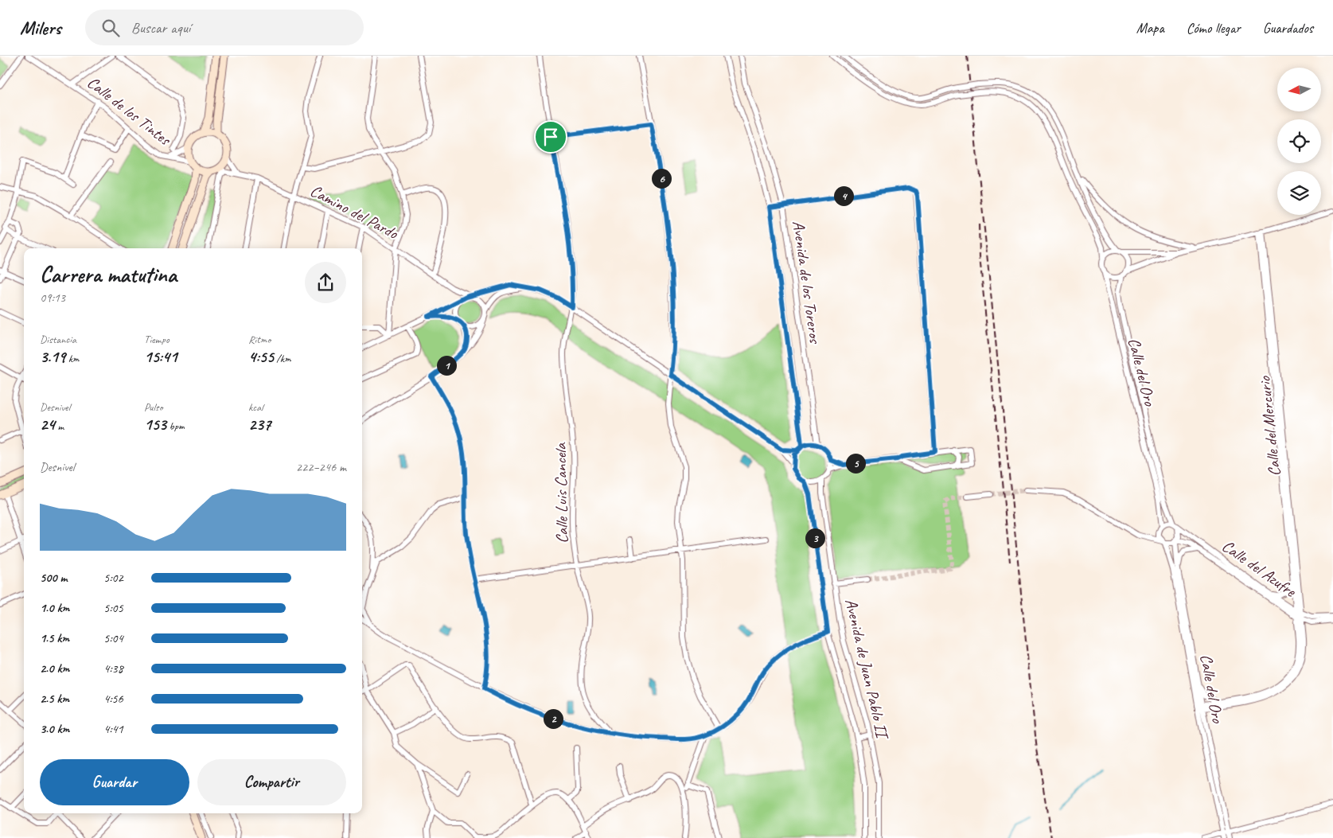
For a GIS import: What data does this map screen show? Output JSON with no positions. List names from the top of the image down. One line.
{"streets":{"street":["Calle de los Tintes","Camino del Pardo","Avenida de los Toreros","Calle del Oro","Calle del Mercurio","Calle Luis Cancela","Calle del Azufre","Avenida de Juan Pablo II"]},"crossings":[["Calle de los Tintes","Camino del Pardo"],["Avenida de los Toreros","Avenida de Juan Pablo II"],["Calle del Oro","Calle del Azufre"],["Calle del Mercurio","Calle del Azufre"]],"north":"left","page":{"header":"Milers","search":"Buscar aquí","nav":["Mapa","Cómo llegar","Guardados"],"pins":["6","4","1","5","3","2"],"heading":["Carrera matutina","09:13"],"stats":[["Distancia","3.19 km"],["Tiempo","15:41"],["Ritmo","4:55 /km"],["Desnivel","24 m"],["Pulso","153 bpm"],["kcal","237"]],"chart":["Desnivel","222–246 m"],"list":[{"name":"500 m","note":"5:02"},{"name":"1.0 km","note":"5:05"},{"name":"1.5 km","note":"5:04"},{"name":"2.0 km","note":"4:38"},{"name":"2.5 km","note":"4:56"},{"name":"3.0 km","note":"4:41"}],"buttons":["Guardar","Compartir"]}}
